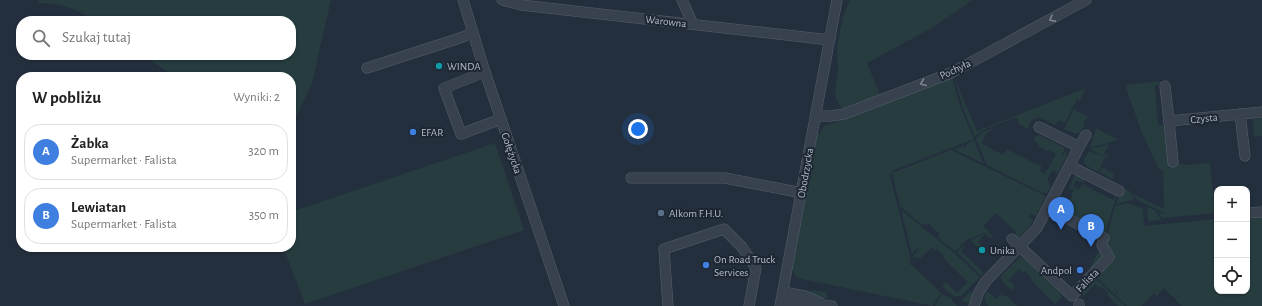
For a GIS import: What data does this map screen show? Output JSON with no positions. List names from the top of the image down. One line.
{"streets":{"street":["Warowna","Pochyła","Czysta","Gołężycka","Obodrzycka","Falista"]},"crossings":[["Warowna","Obodrzycka"],["Pochyła","Obodrzycka"]],"one_way":["Pochyła"],"places":["WINDA","EFAR","Alkom F.H.U.","Unika","On Road Truck Services","Andpol"],"page":{"search":"Szukaj tutaj","heading":["W pobliżu","Wyniki: 2"],"list":[{"mark":"A","name":"Żabka","note":"Supermarket · Falista","value":"320 m"},{"mark":"B","name":"Lewiatan","note":"Supermarket · Falista","value":"350 m"}],"map_buttons":["+","−"],"pins":["A","B"]}}
